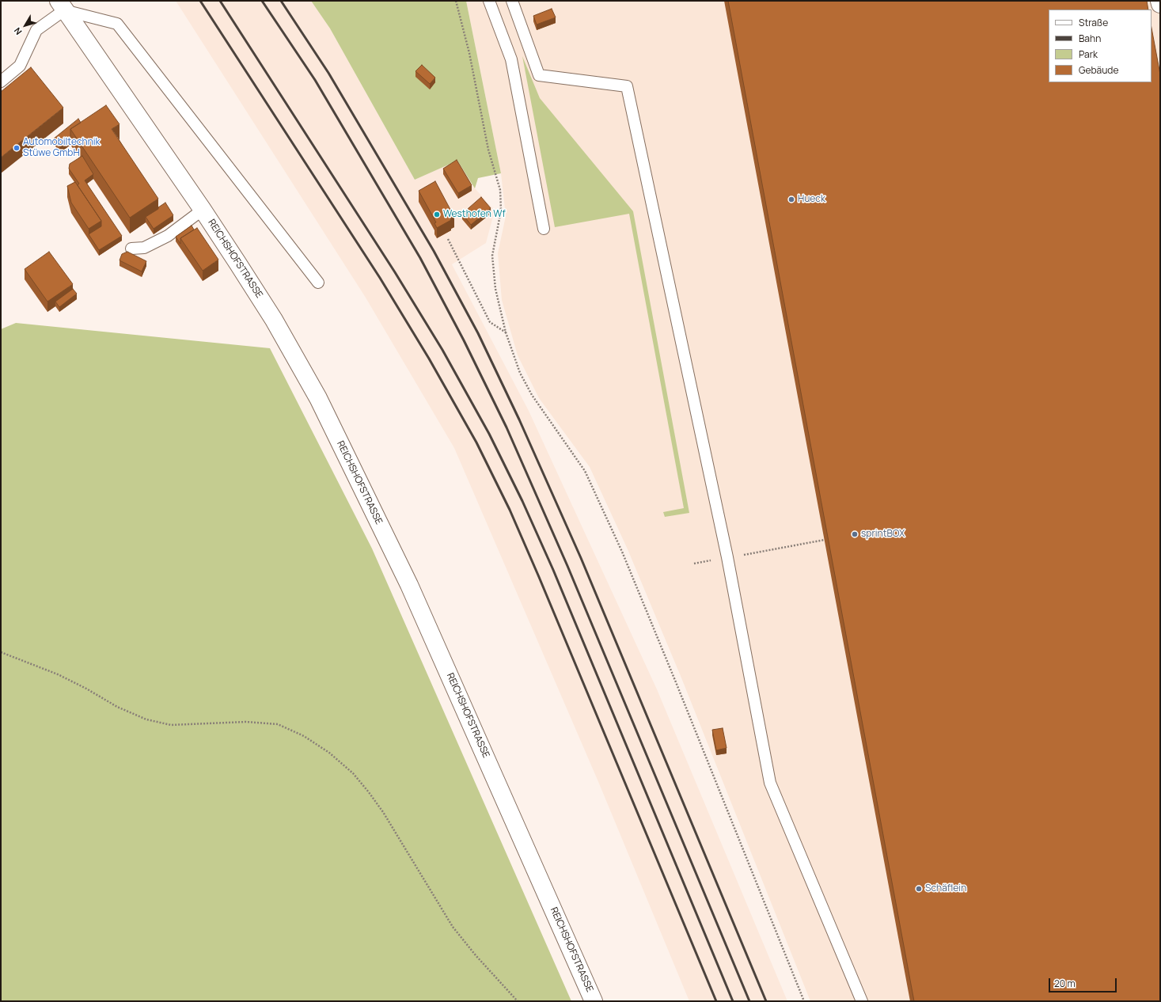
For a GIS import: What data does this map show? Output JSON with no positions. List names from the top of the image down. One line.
{"streets":{"street":["REICHSHOFSTRASSE"]},"places":["Automobiltechnik Stüwe GmbH","Hueck","Westhofen Wf","sprintBOX","Schäflein"],"legend":["Straße","Bahn","Park","Gebäude"],"scale_bar":"20 m","north":"bottom left"}
